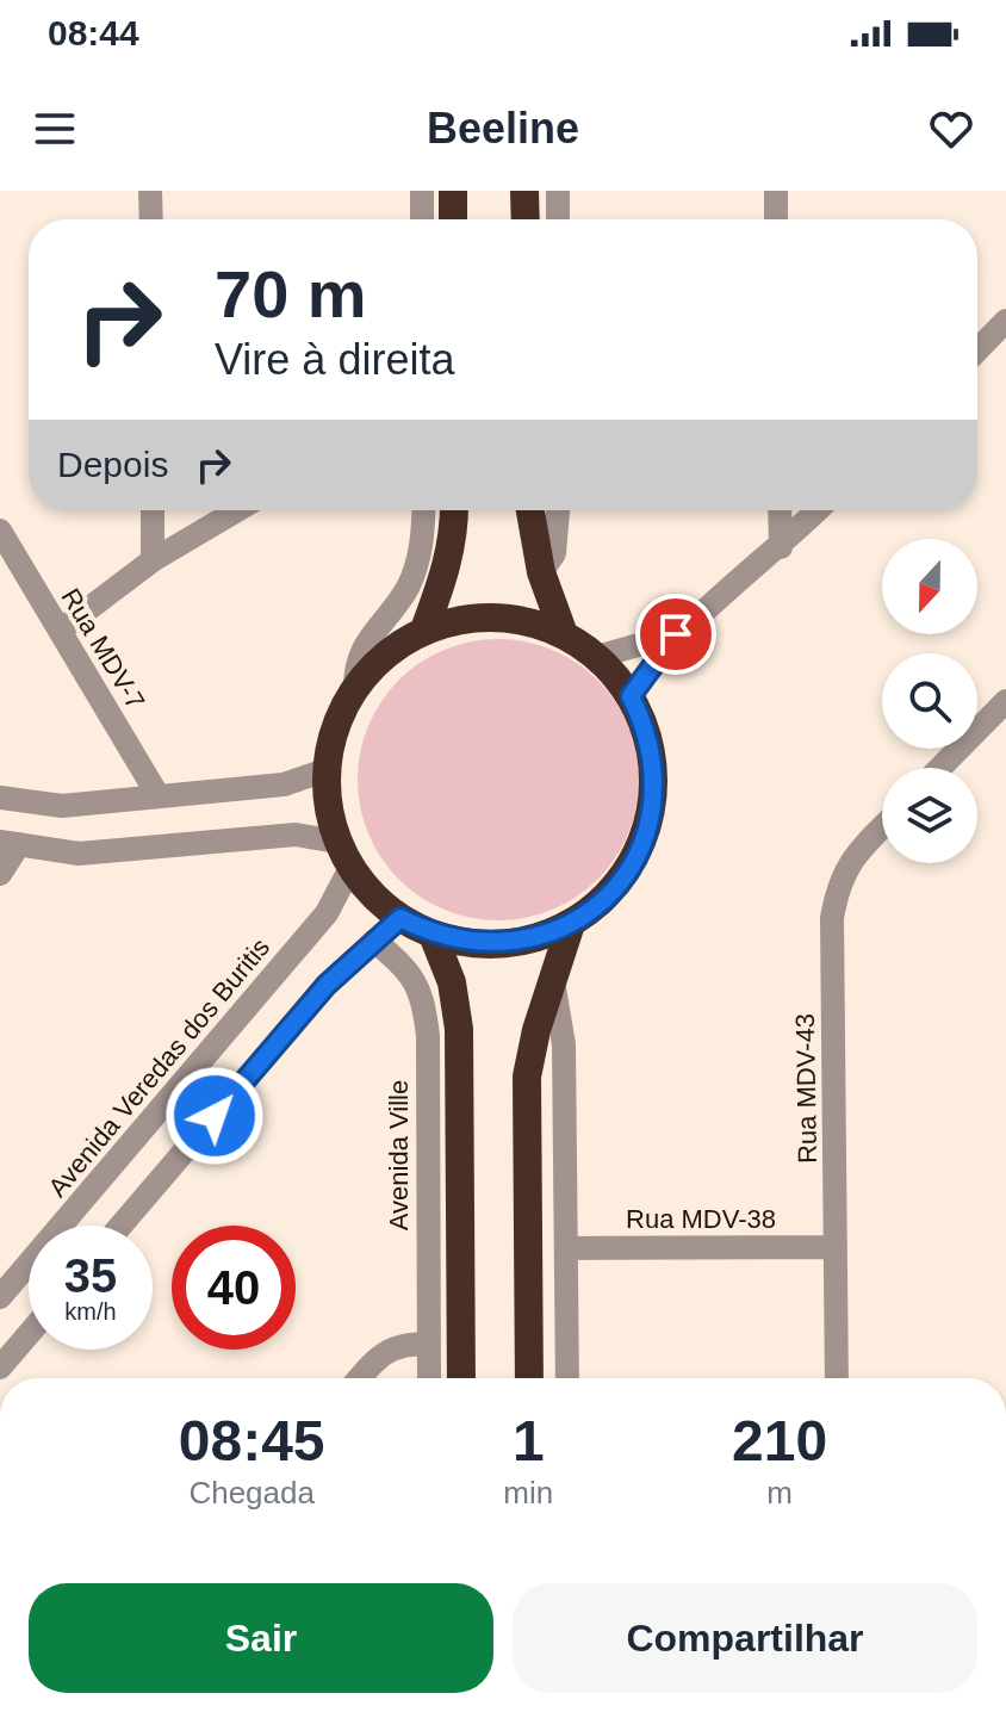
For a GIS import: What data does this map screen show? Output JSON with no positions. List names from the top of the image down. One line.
{"streets":{"street":["Rua MDV-7","Avenida Veredas dos Buritis","Rua MDV-43","Avenida Ville","Rua MDV-38"]},"crossings":[["Rua MDV-43","Rua MDV-38"]],"north":"bottom","page":{"status":"08:44","header":"Beeline","turn":["70 m","Vire à direita"],"then":"Depois","speed":"35 km/h","limit":"40","eta":["08:45","Chegada","1","min","210","m"],"buttons":["Sair","Compartilhar"]}}
